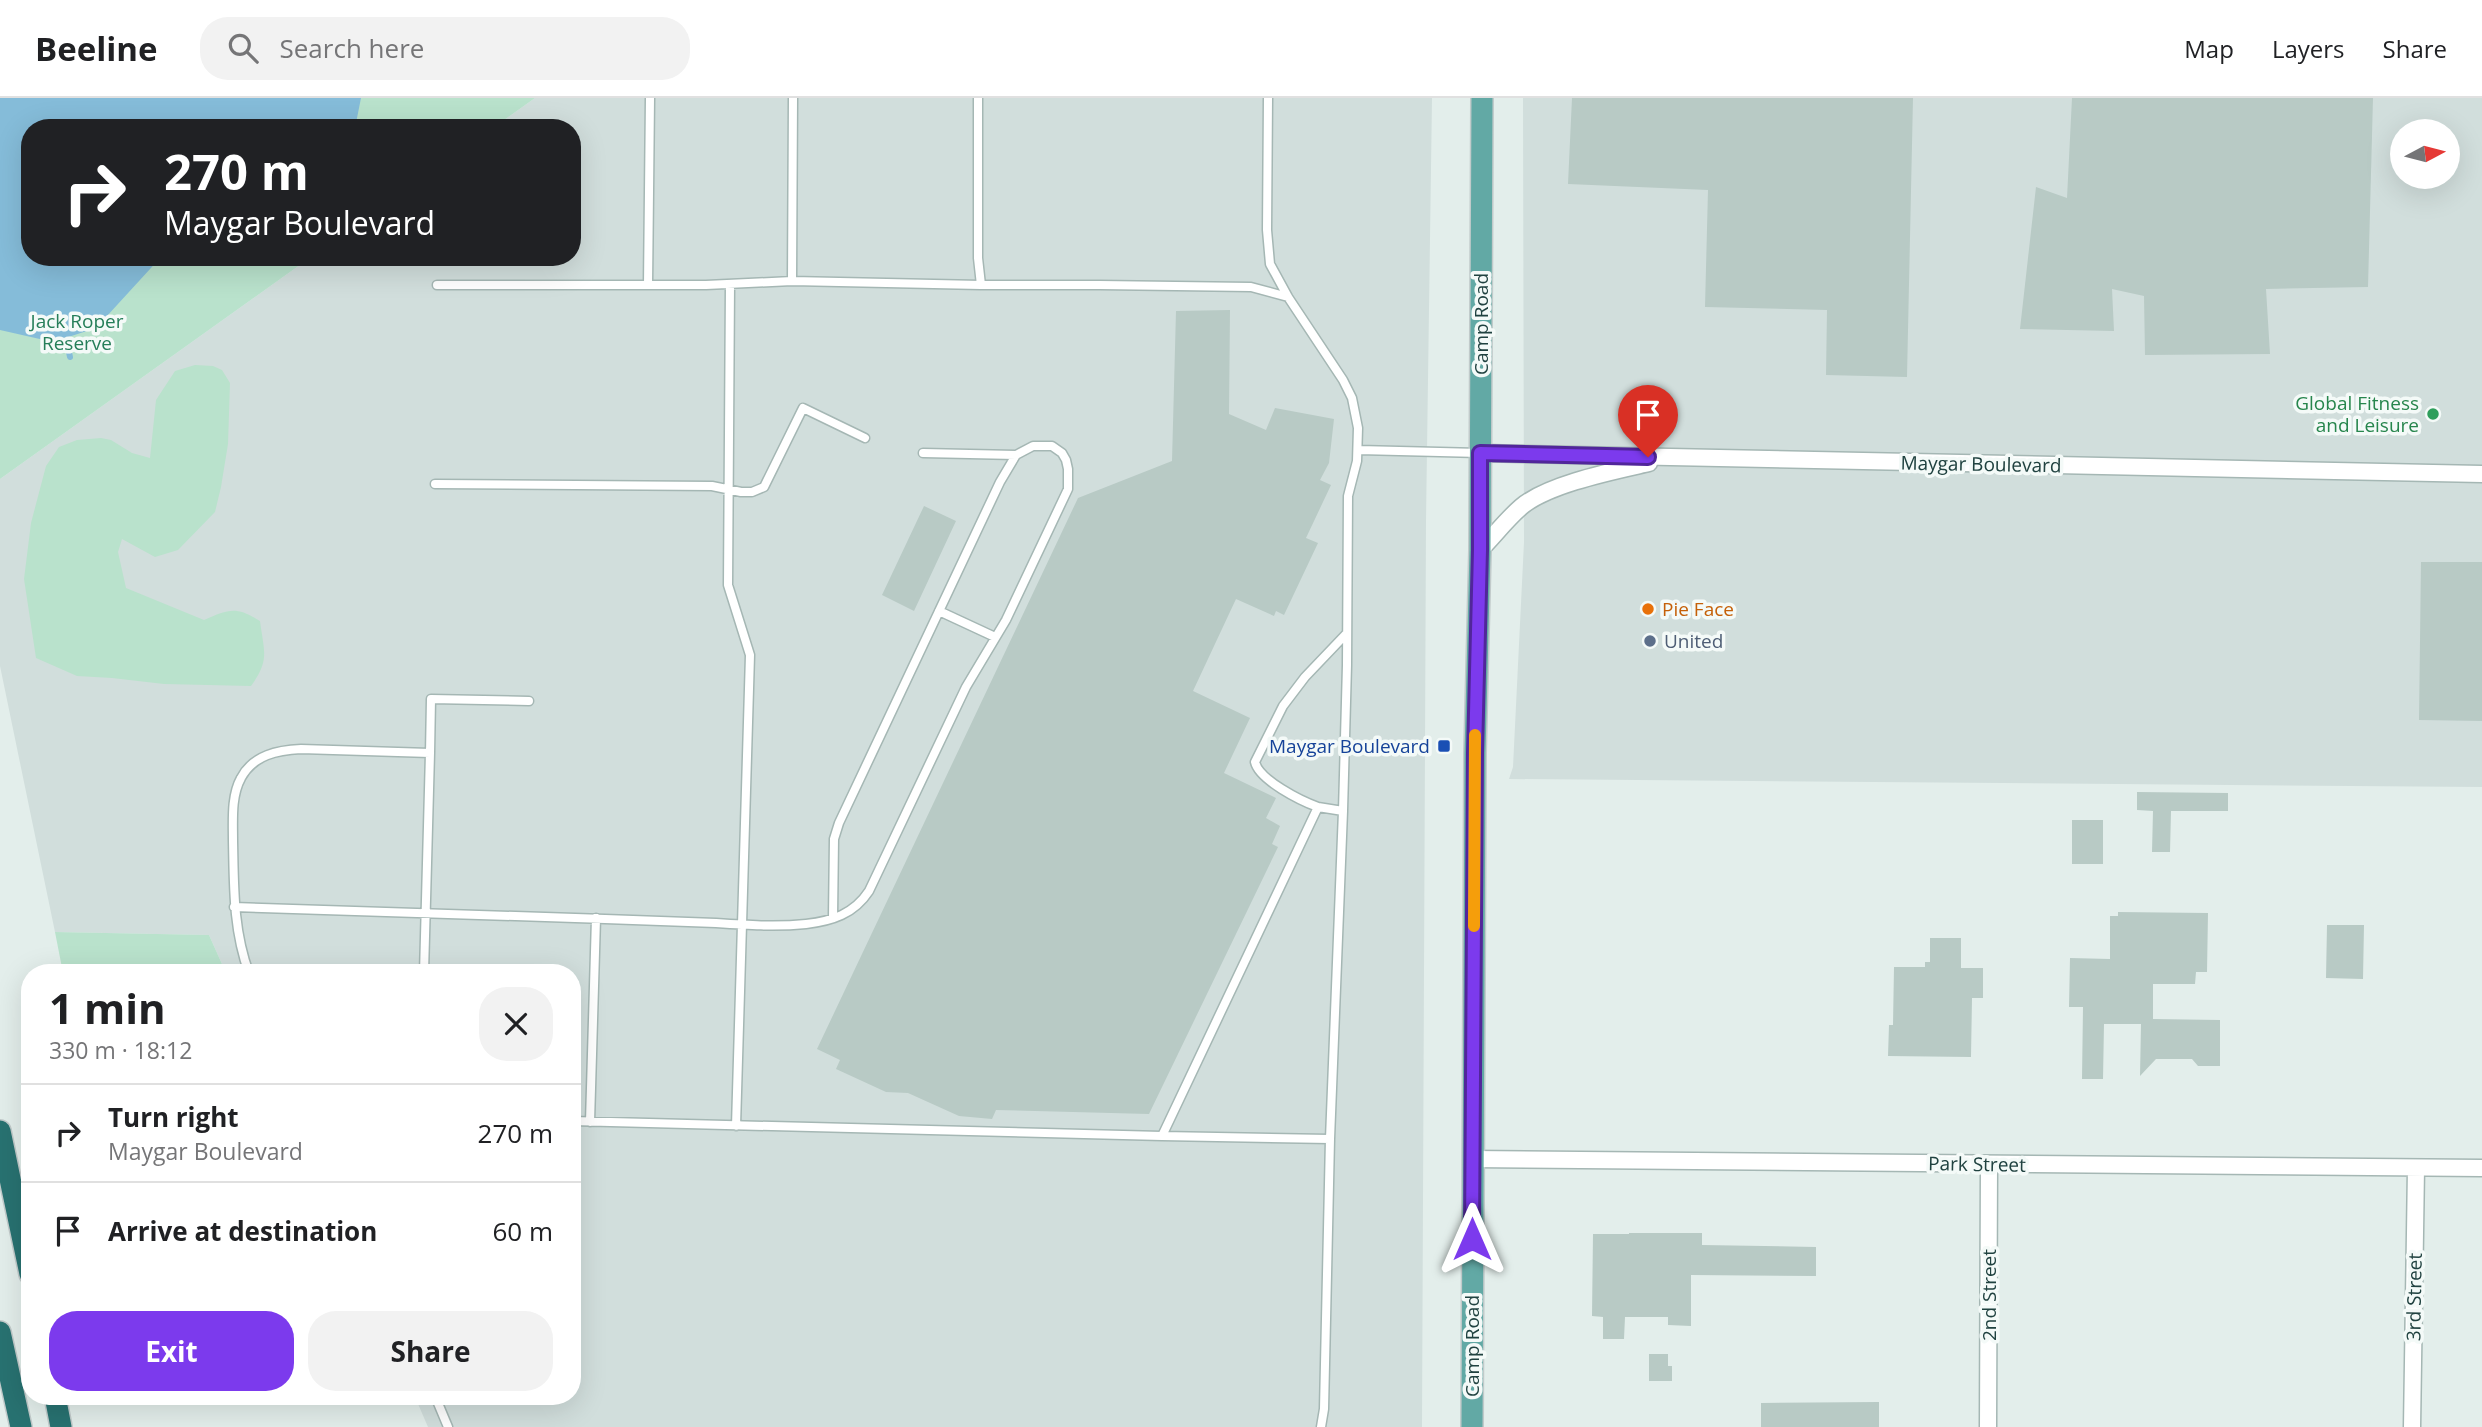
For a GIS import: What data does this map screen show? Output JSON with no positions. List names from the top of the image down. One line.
{"streets":{"main road":["Camp Road"],"street":["Maygar Boulevard","Park Street","2nd Street","3rd Street"]},"crossings":[["Camp Road","Maygar Boulevard"],["Camp Road","Park Street"],["Park Street","2nd Street"],["Park Street","3rd Street"]],"parks":["Jack Roper Reserve"],"places":{"other":["Global Fitness and Leisure","Pie Face","United"],"transit":["Maygar Boulevard"]},"north":"right","page":{"header":"Beeline","search":"Search here","nav":["Map","Layers","Share"],"turn":["270 m","Maygar Boulevard"],"heading":["1 min","330 m · 18:12"],"list":[{"name":"Turn right","note":"Maygar Boulevard","value":"270 m"},{"name":"Arrive at destination","value":"60 m"}],"buttons":["Exit","Share"]}}
